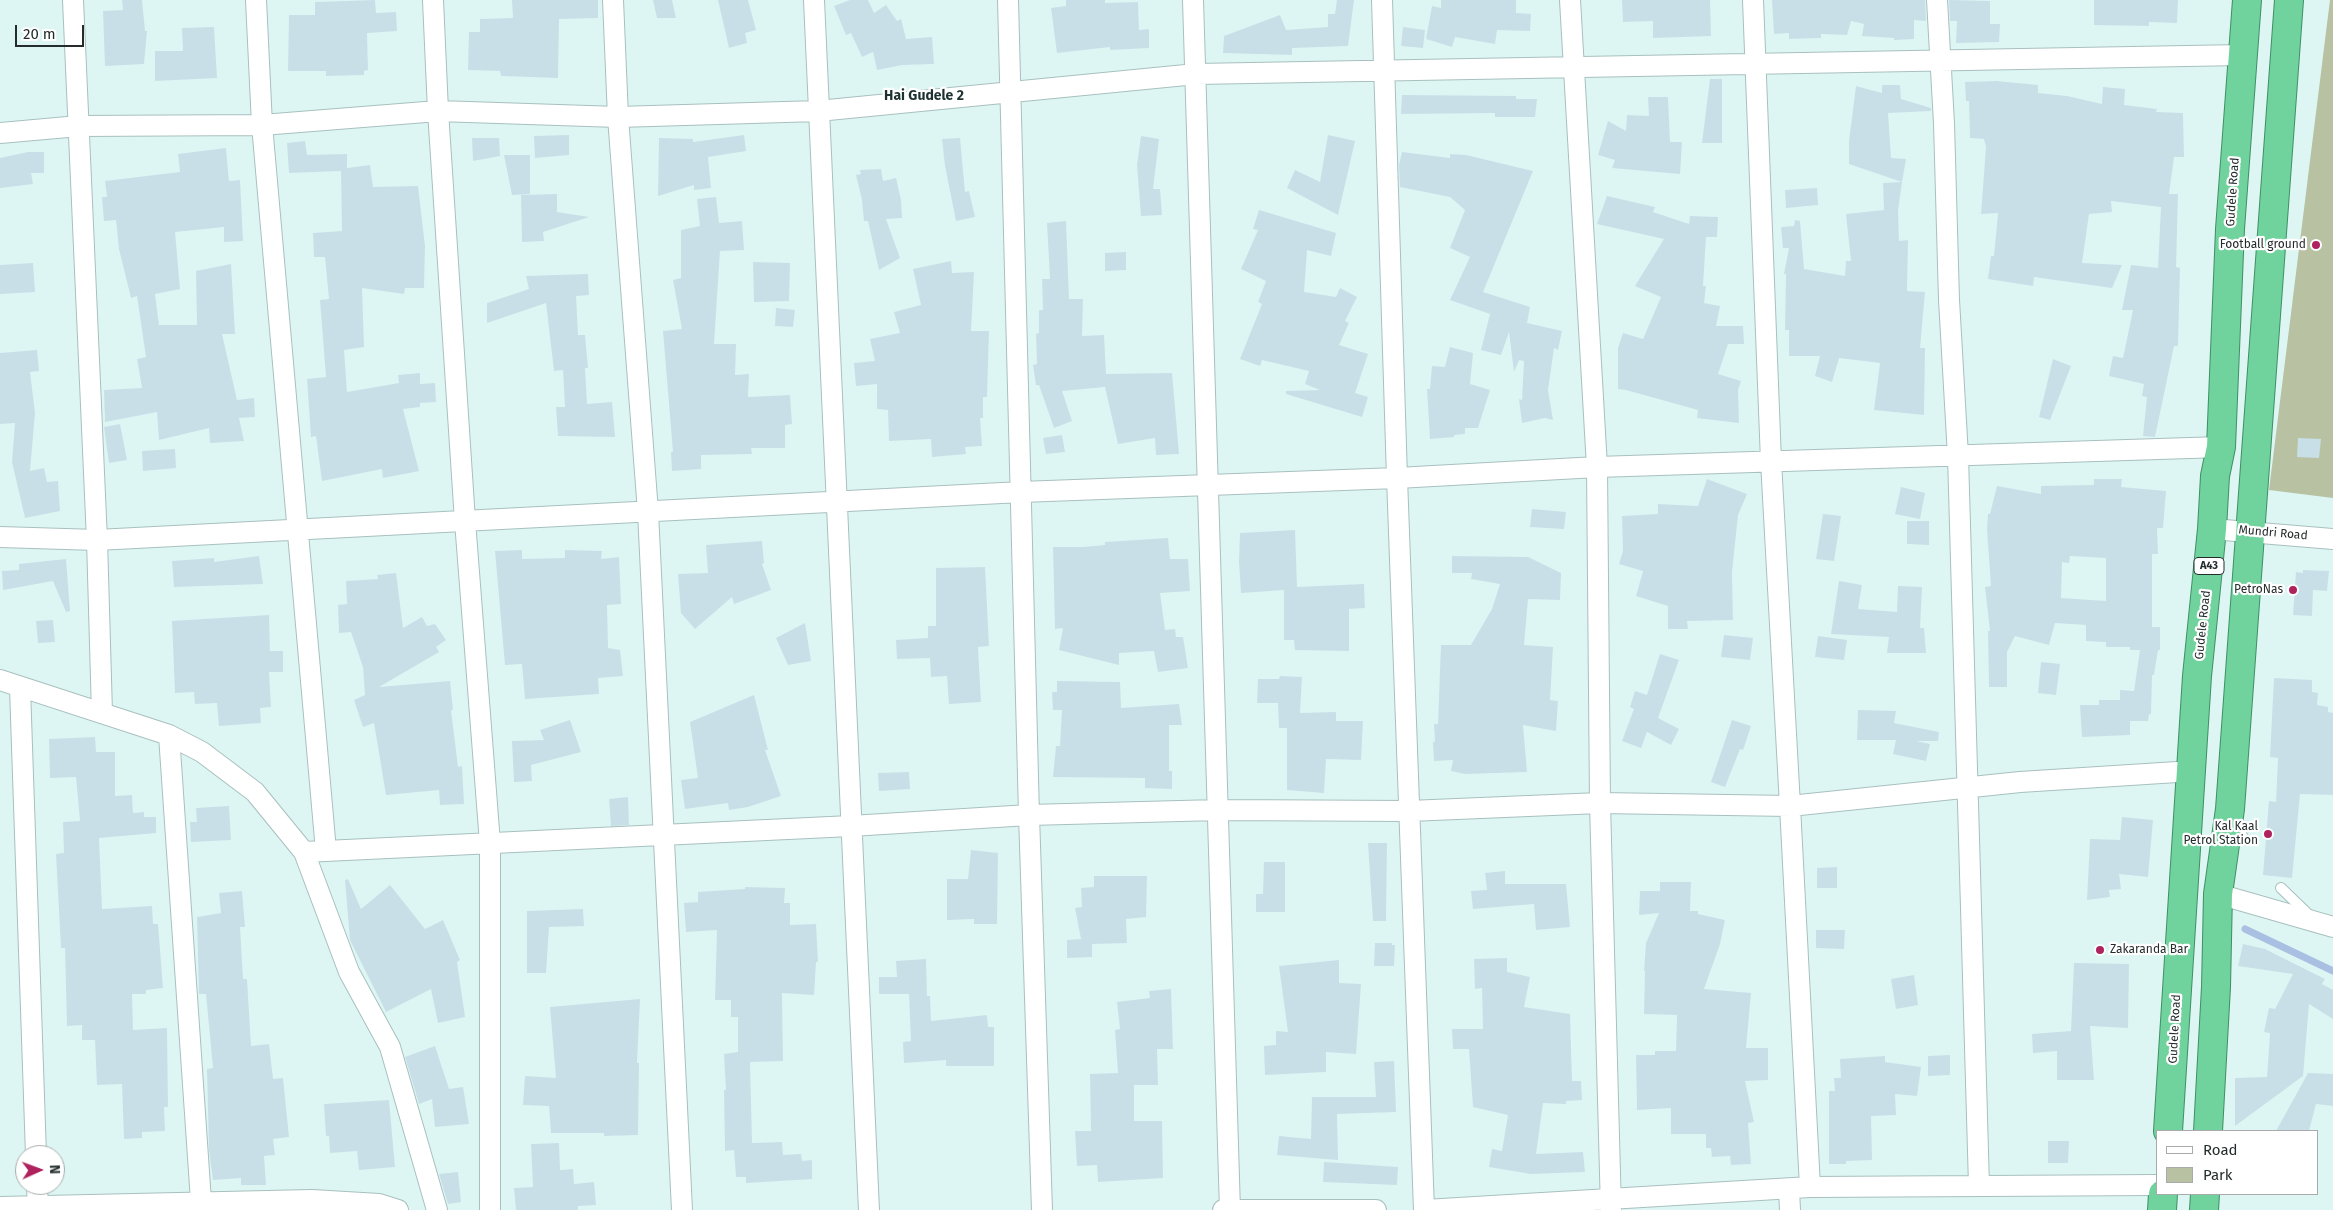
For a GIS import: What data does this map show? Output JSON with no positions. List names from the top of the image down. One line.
{"streets":{"highway":["Gudele Road","A43"],"street":["Mundri Road"]},"crossings":[["Gudele Road","Mundri Road"]],"districts":["Hai Gudele 2"],"places":["Football ground","PetroNas","Kal Kaal Petrol Station","Zakaranda Bar"],"legend":["Road","Park"],"scale_bar":"20 m","north":"right"}
